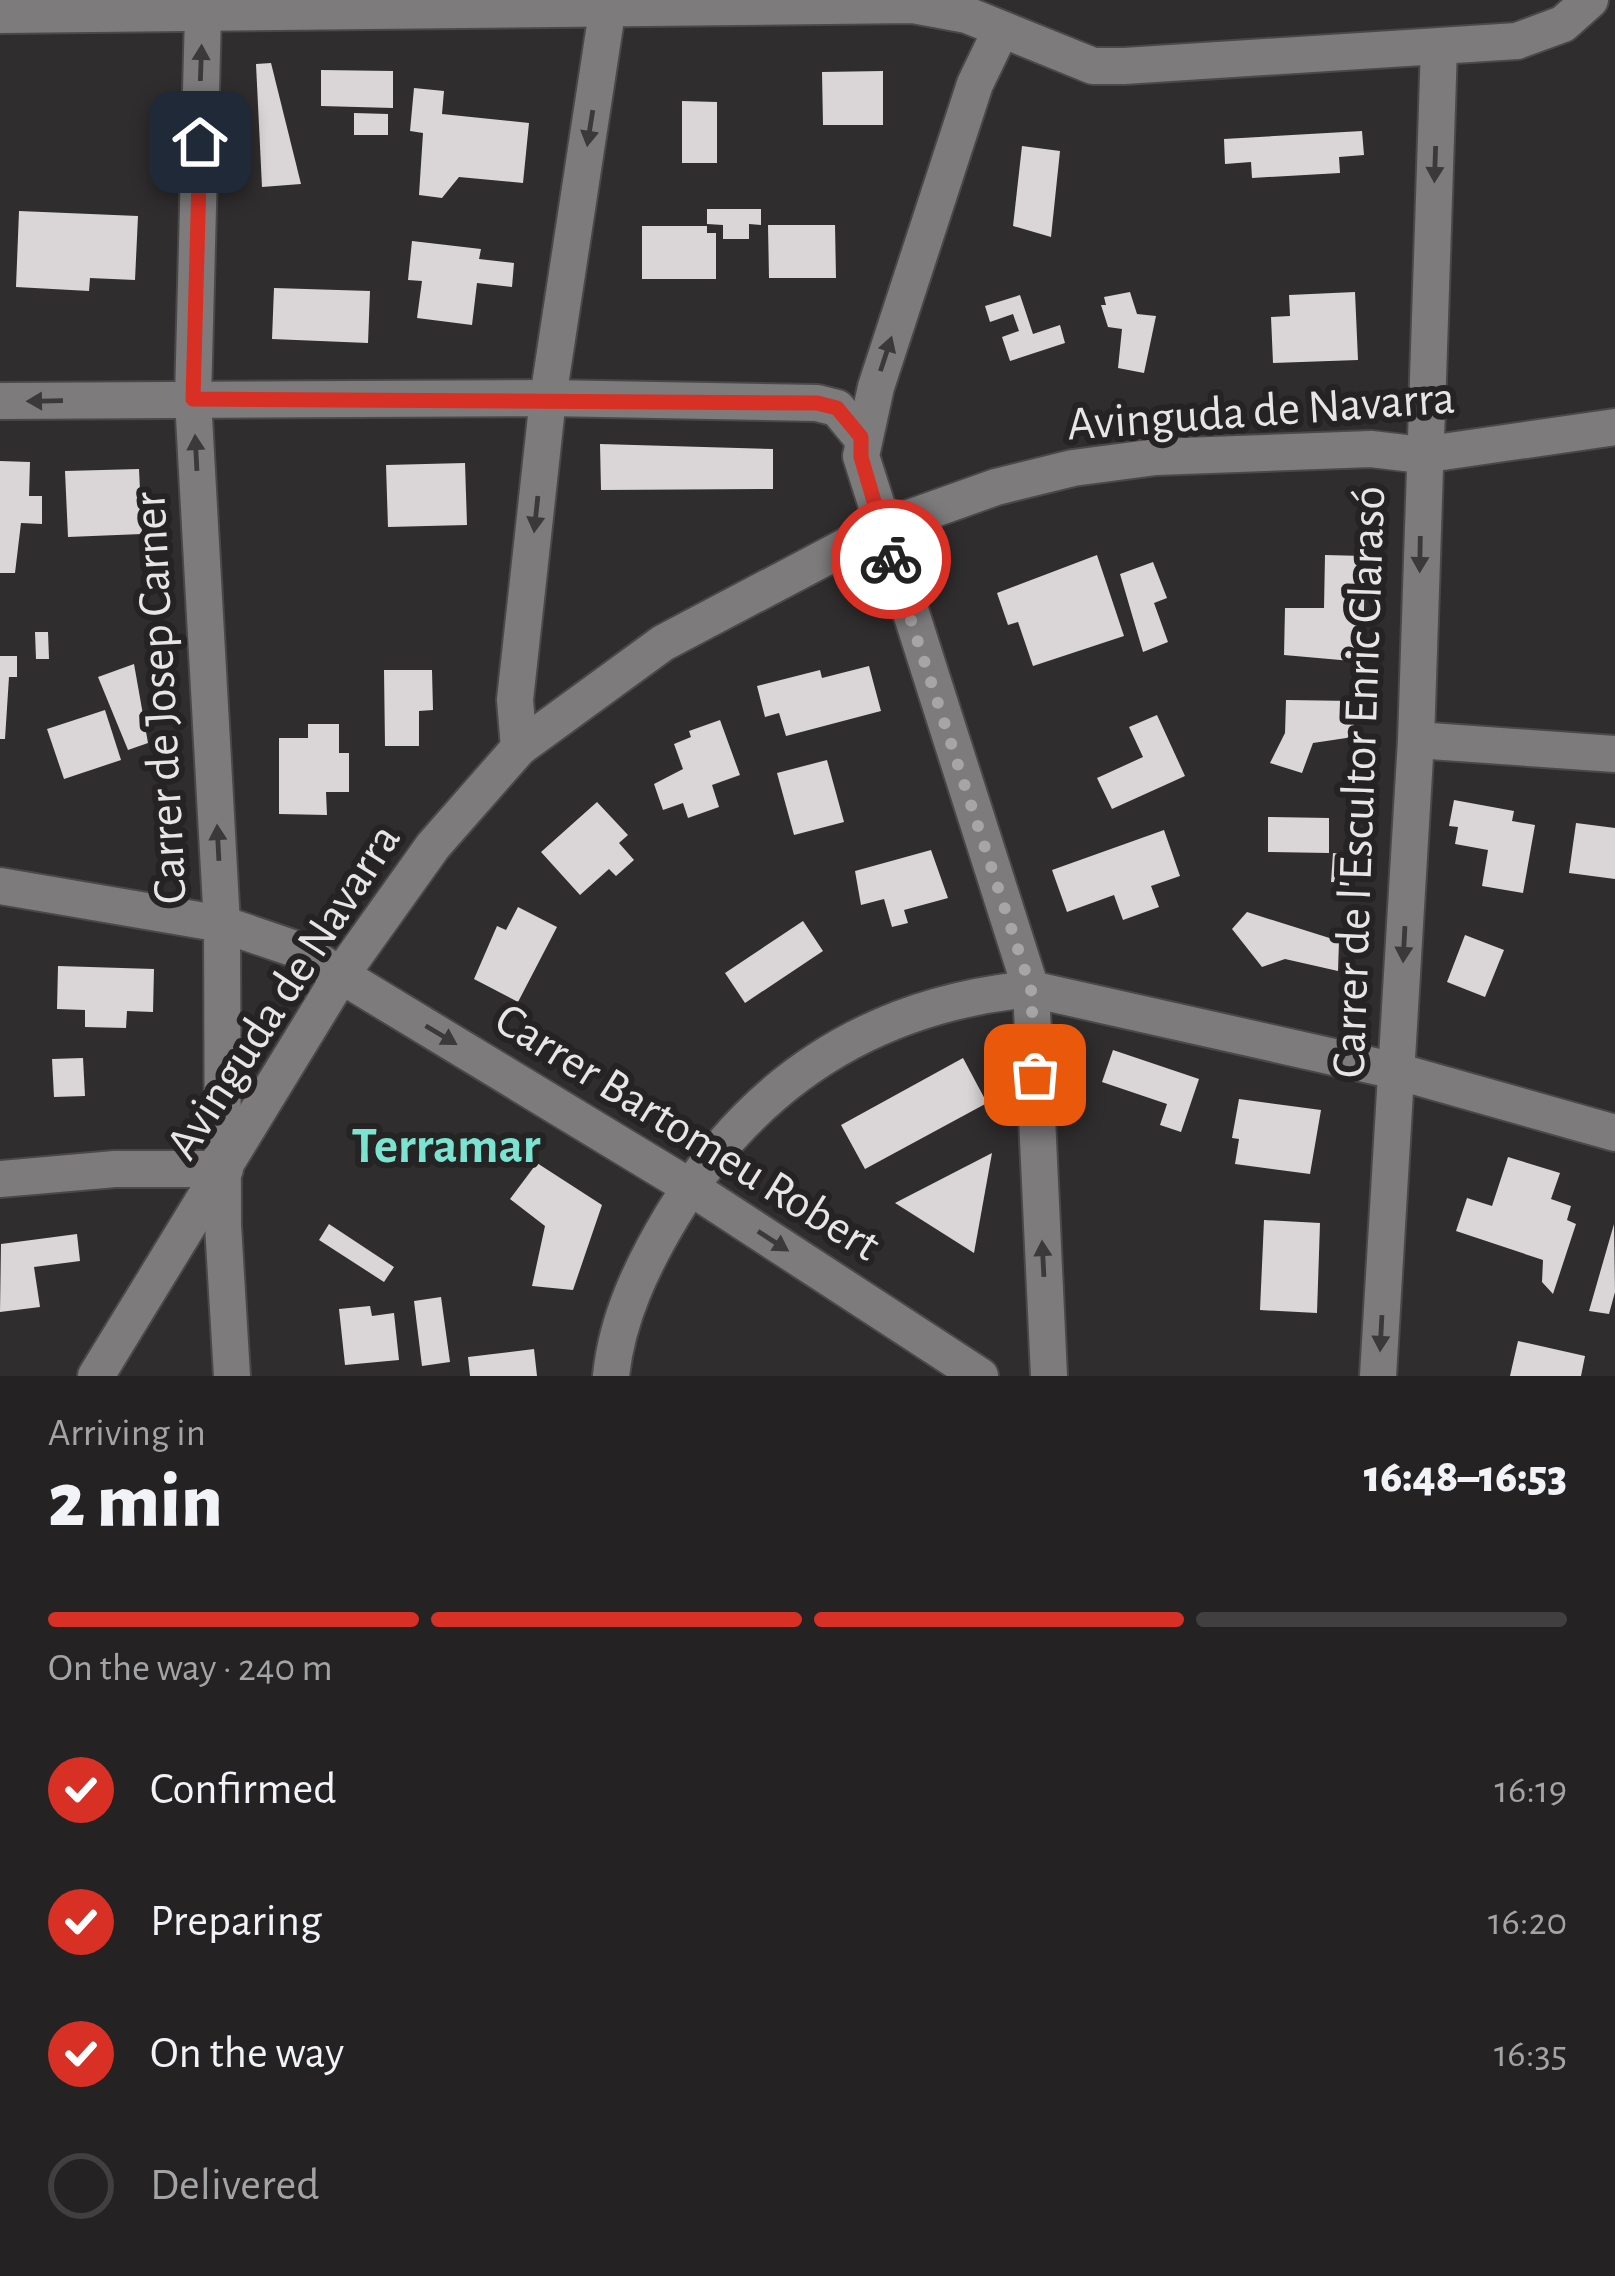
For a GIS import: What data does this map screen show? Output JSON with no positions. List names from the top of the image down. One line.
{"streets":{"street":["Avinguda de Navarra","Carrer de Josep Carner","Carrer de l'Escultor Enric Clarasó","Carrer Bartomeu Robert"]},"crossings":[["Avinguda de Navarra","Carrer de Josep Carner"],["Avinguda de Navarra","Carrer de l'Escultor Enric Clarasó"],["Avinguda de Navarra","Carrer Bartomeu Robert"],["Carrer de Josep Carner","Carrer Bartomeu Robert"]],"one_way":["Carrer de Josep Carner","Carrer de l'Escultor Enric Clarasó","Carrer Bartomeu Robert"],"districts":["Terramar"],"page":{"heading":["2 min","Arriving in","16:48–16:53"],"bar":"On the way · 240 m","list":[["Confirmed","16:19"],["Preparing","16:20"],["On the way","16:35"],"Delivered"]}}
